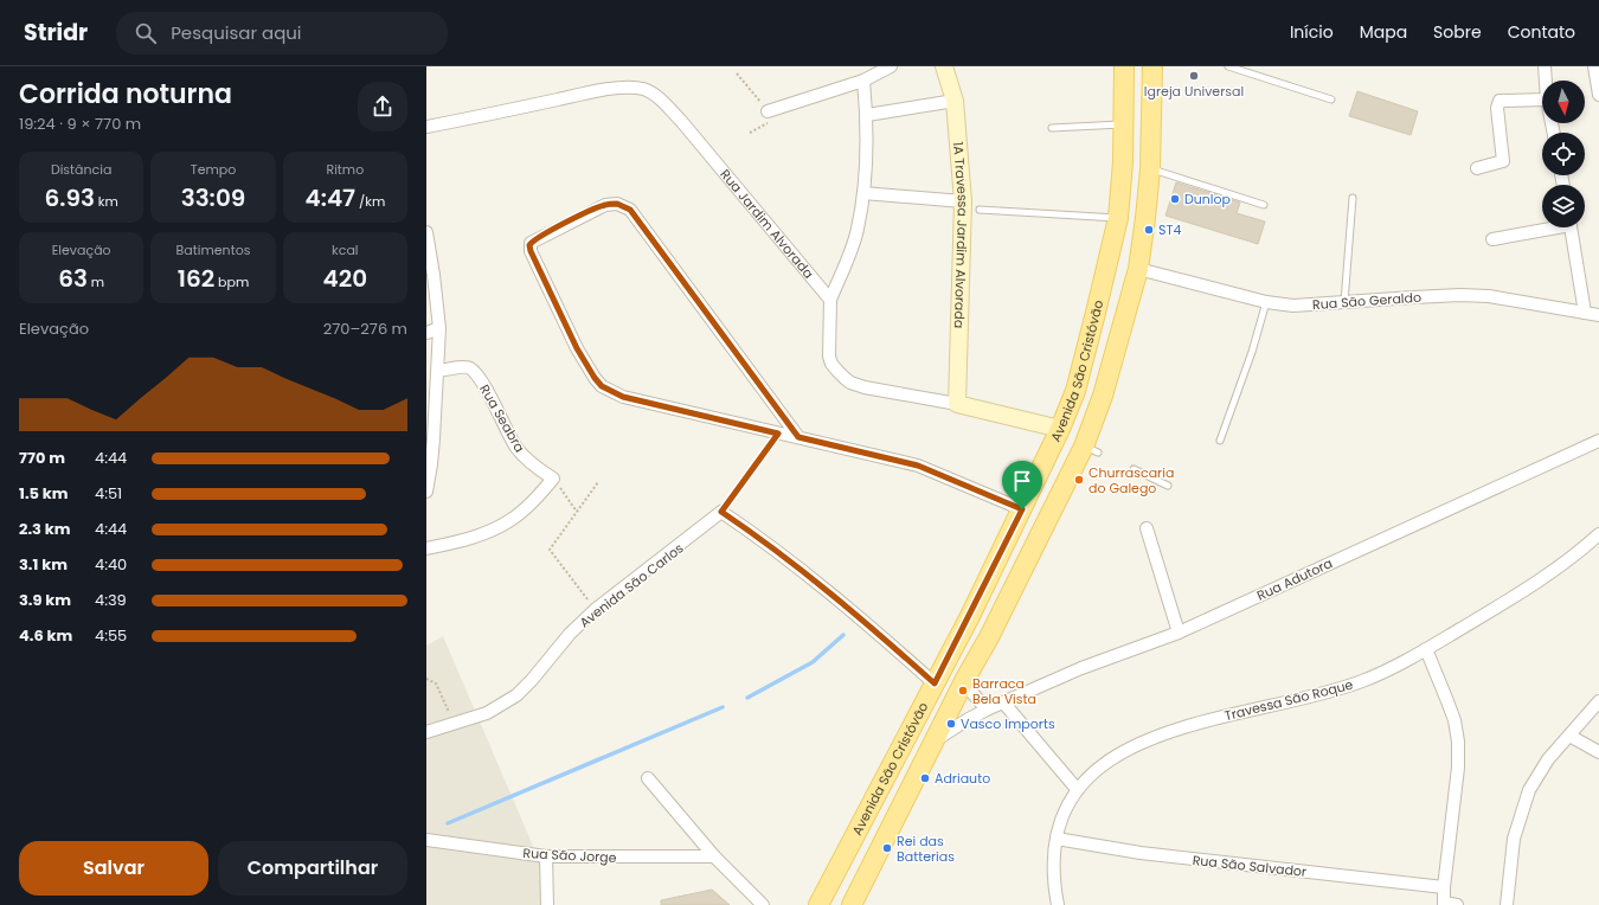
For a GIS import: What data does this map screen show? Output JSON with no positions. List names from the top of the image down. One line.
{"streets":{"main road":["Avenida São Cristóvão"],"street":["Rua Jardim Alvorada","1A Travessa Jardim Alvorada","Rua São Geraldo","Rua Seabra","Rua Adutora","Avenida São Carlos","Travessa São Roque","Rua São Jorge","Rua São Salvador"]},"crossings":[["Rua São Geraldo","Avenida São Cristóvão"],["Avenida São Cristóvão","Rua Adutora"],["Travessa São Roque","Rua São Salvador"]],"places":["Igreja Universal","Dunlop","ST4","Churrascaria do Galego","Barraca Bela Vista","Vasco Imports","Adriauto","Rei das Batterias"],"north":"bottom","page":{"header":"Stridr","search":"Pesquisar aqui","nav":["Início","Mapa","Sobre","Contato"],"heading":["Corrida noturna","19:24 · 9 × 770 m"],"stats":[["Distância","6.93 km"],["Tempo","33:09"],["Ritmo","4:47 /km"],["Elevação","63 m"],["Batimentos","162 bpm"],["kcal","420"]],"chart":["Elevação","270–276 m"],"list":[{"name":"770 m","note":"4:44"},{"name":"1.5 km","note":"4:51"},{"name":"2.3 km","note":"4:44"},{"name":"3.1 km","note":"4:40"},{"name":"3.9 km","note":"4:39"},{"name":"4.6 km","note":"4:55"}],"buttons":["Salvar","Compartilhar"]}}
